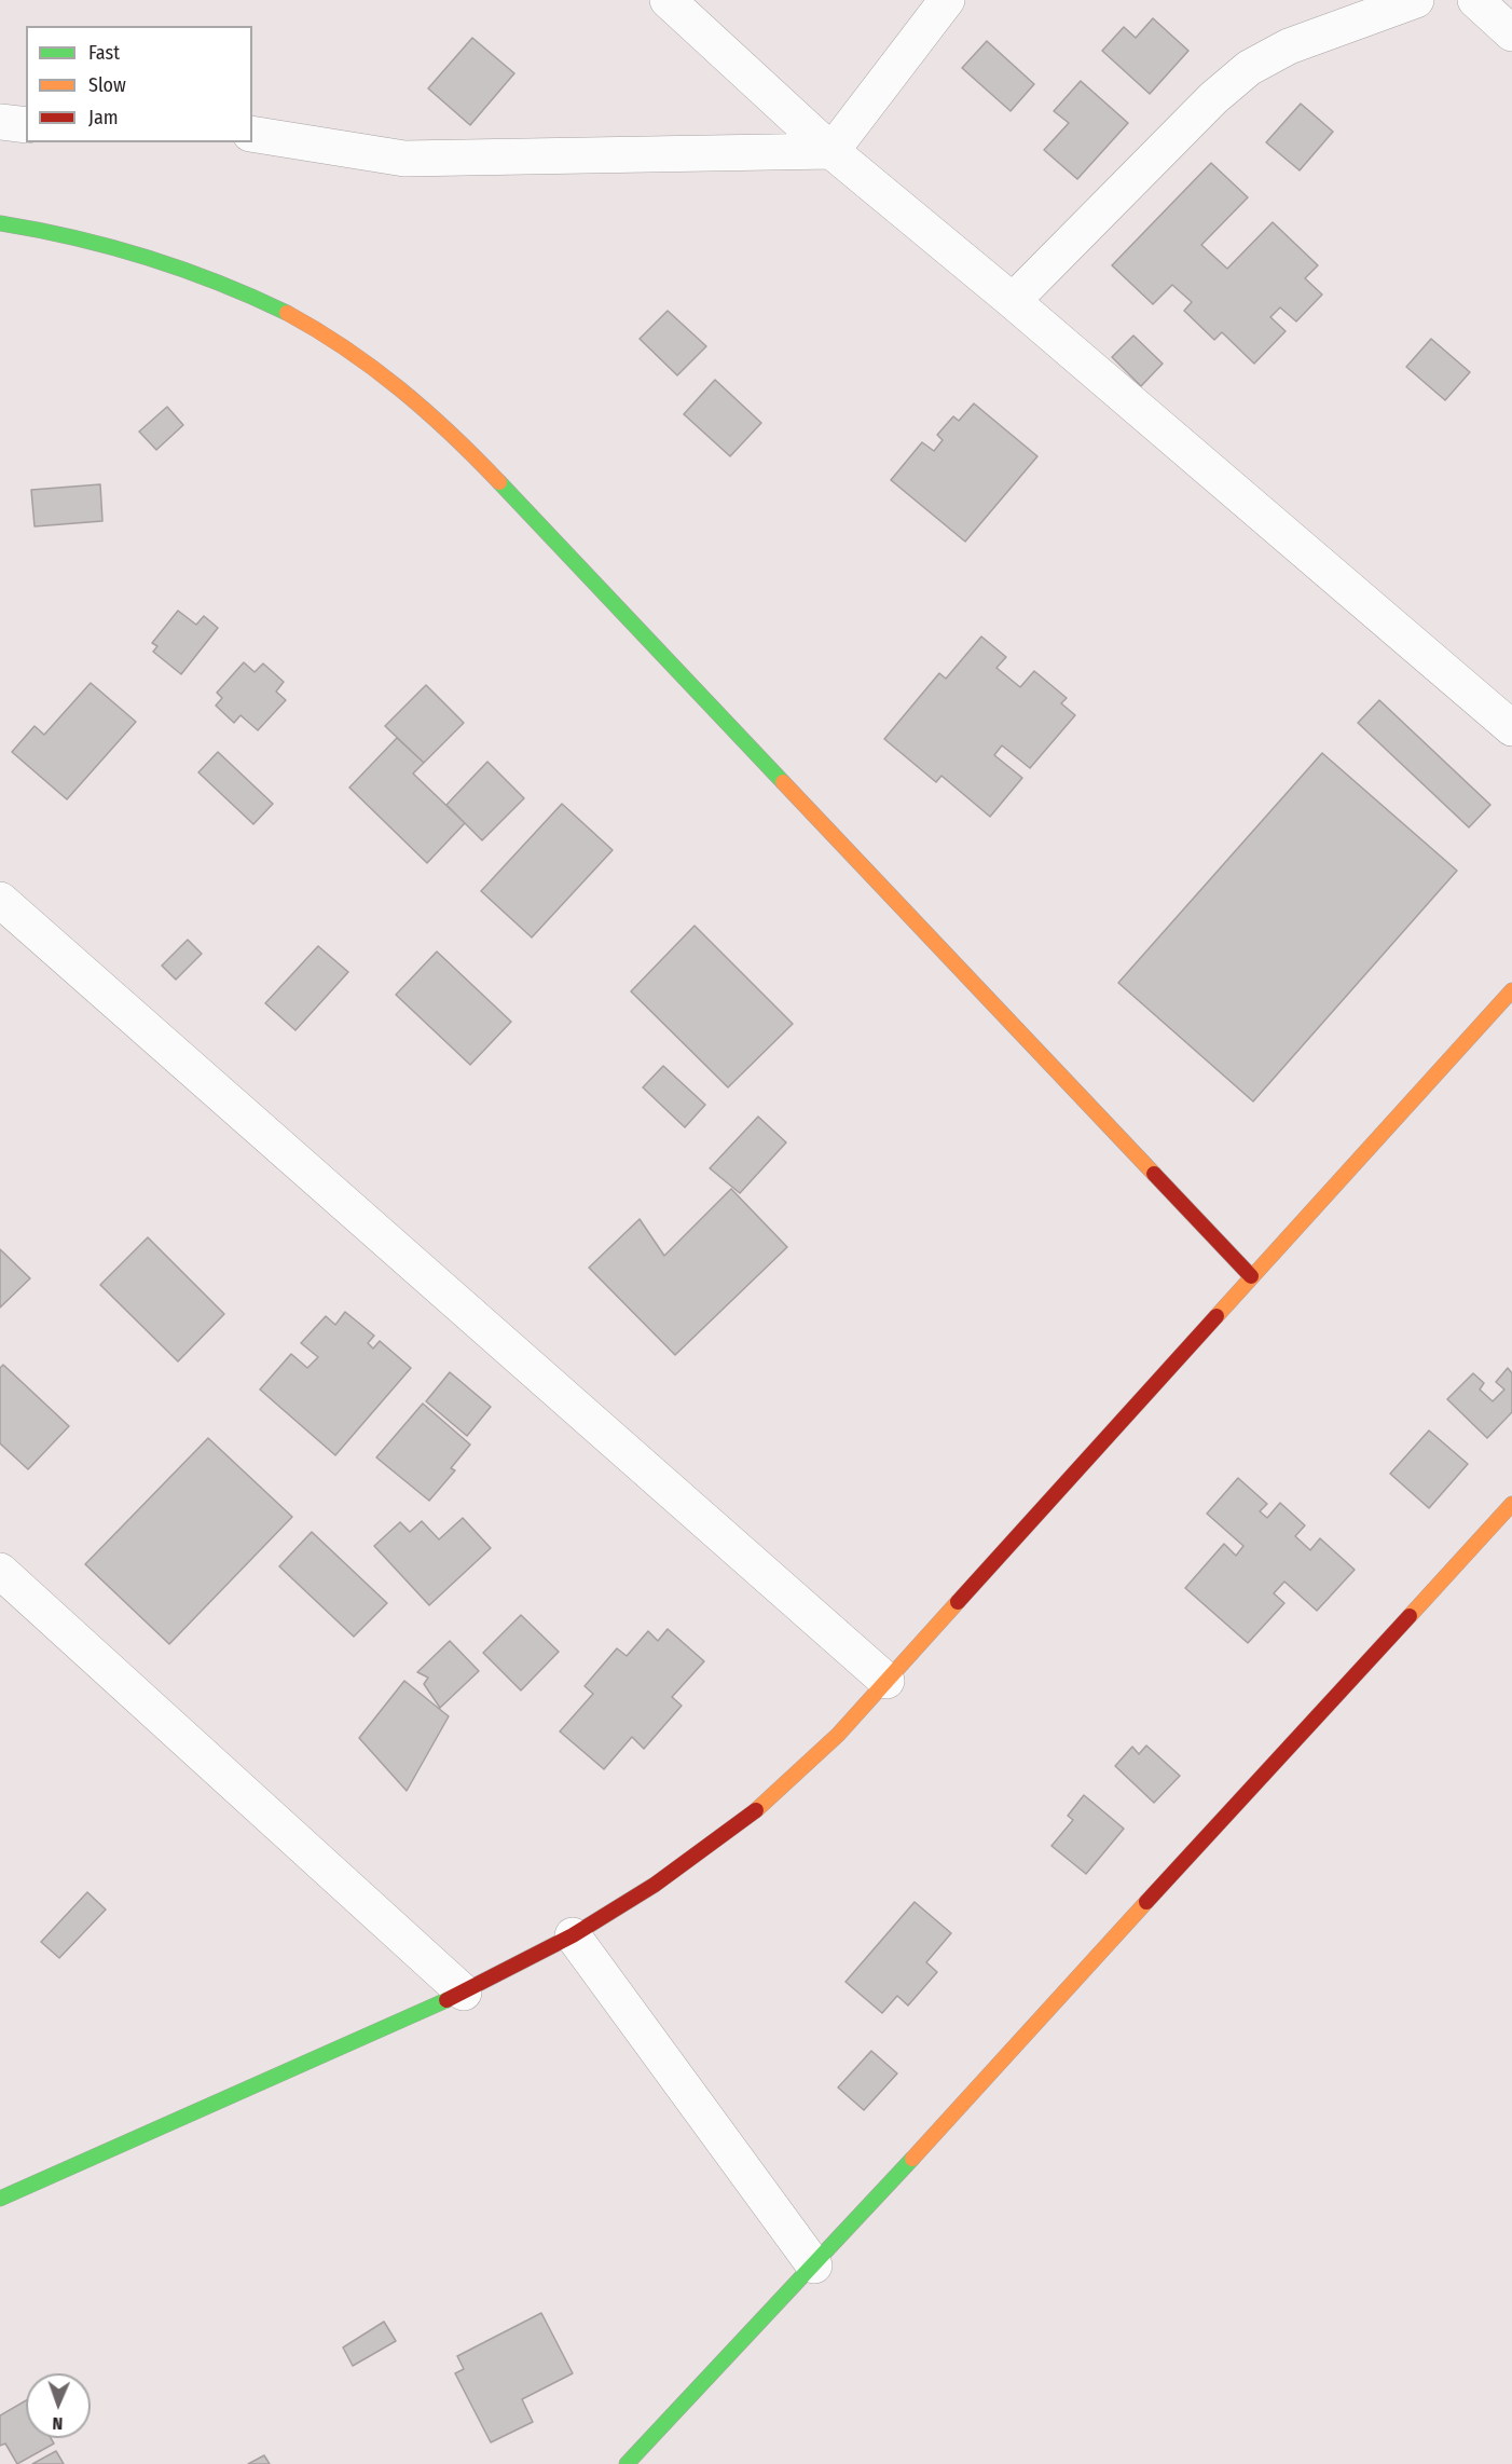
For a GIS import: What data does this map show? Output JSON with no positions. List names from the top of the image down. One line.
{"legend":["Fast","Slow","Jam"],"north":"bottom"}
